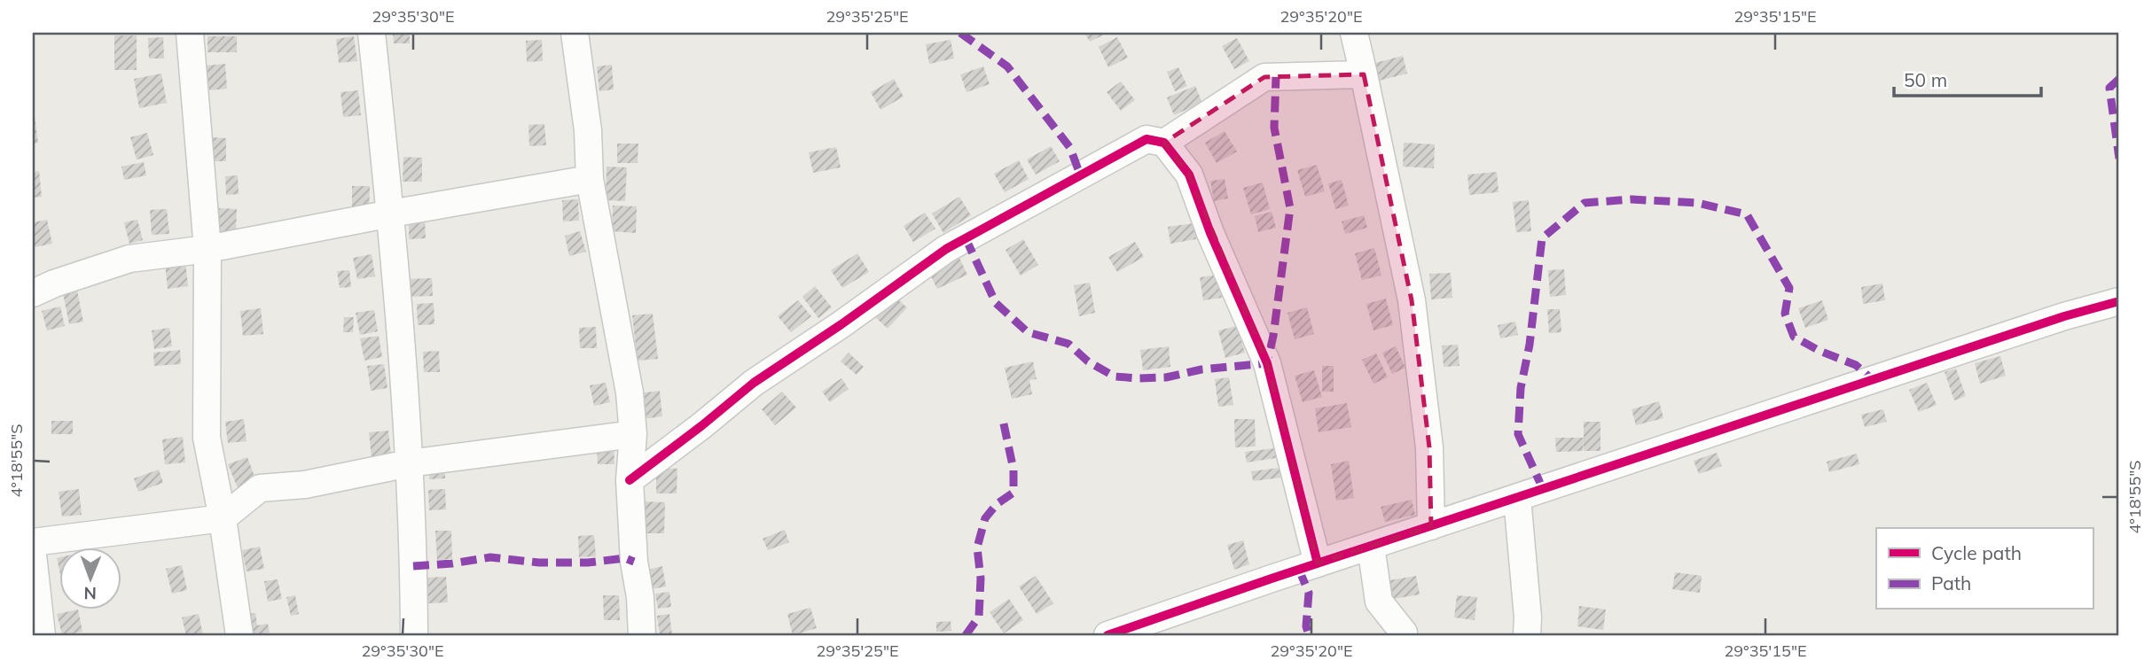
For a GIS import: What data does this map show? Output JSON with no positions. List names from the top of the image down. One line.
{"legend":["Cycle path","Path"],"scale_bar":"50 m","north":"bottom","coordinates":["29°35'30\"E","29°35'25\"E","29°35'20\"E","29°35'15\"E","4°18'55\"S"]}
